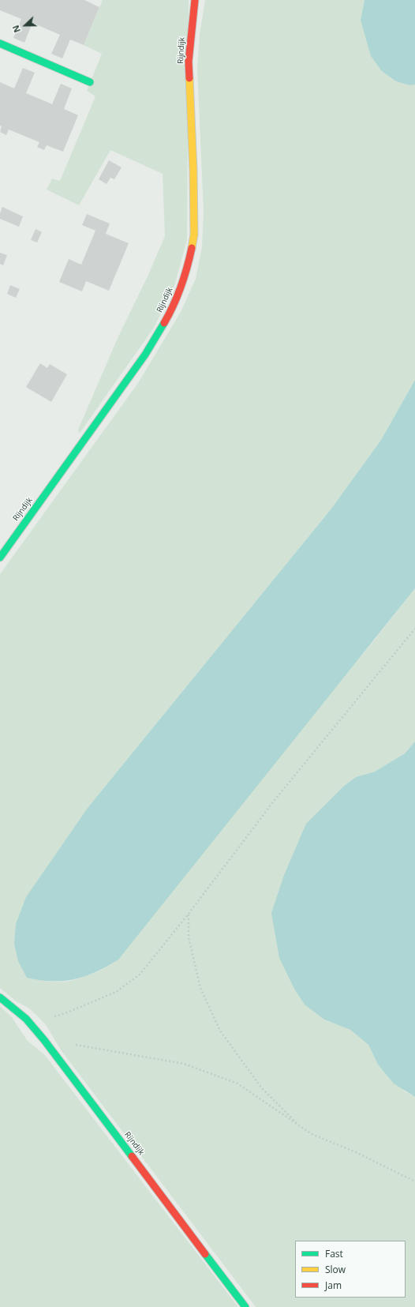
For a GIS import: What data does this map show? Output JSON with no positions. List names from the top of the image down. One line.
{"streets":{"street":["Rijndijk"]},"legend":["Fast","Slow","Jam"],"north":"left"}
